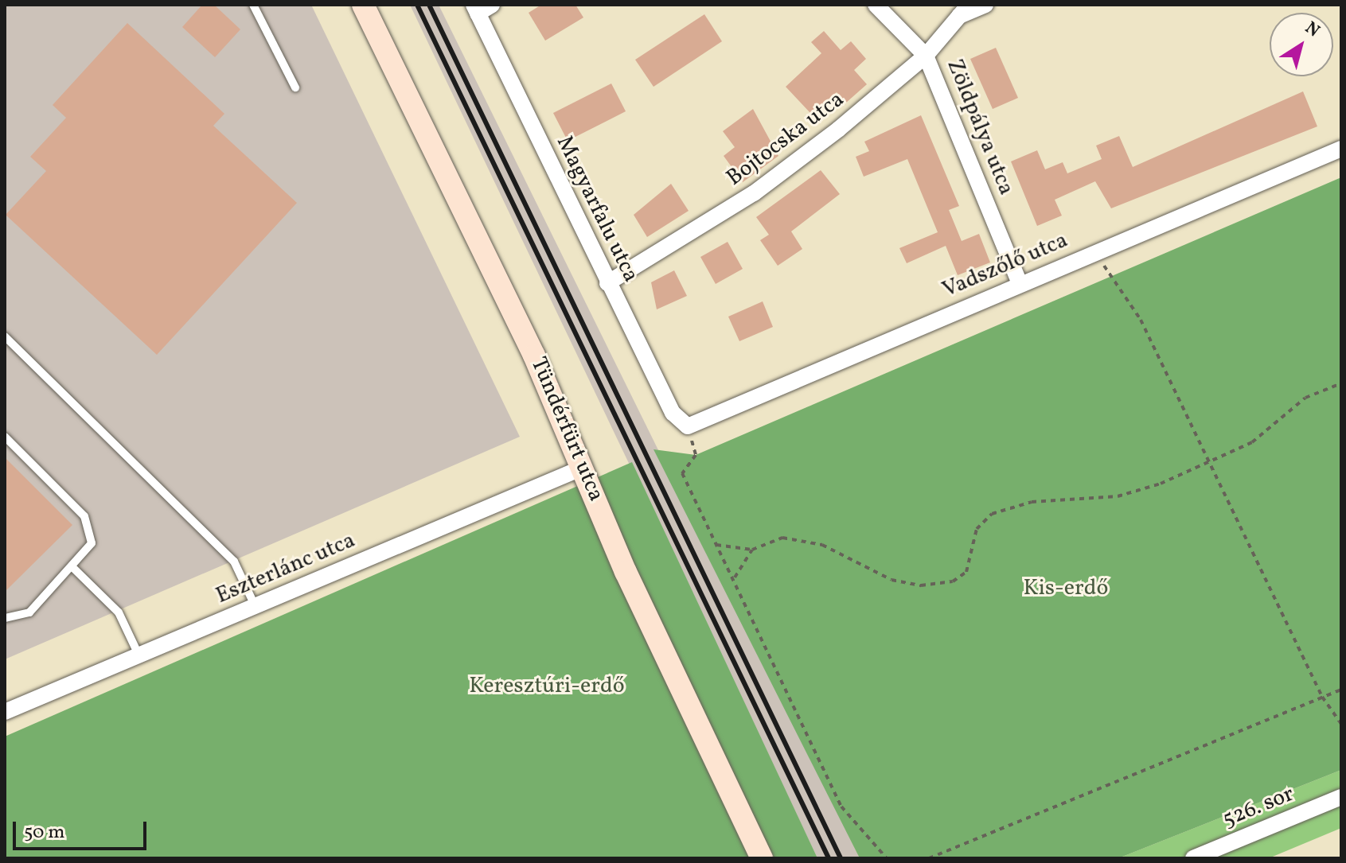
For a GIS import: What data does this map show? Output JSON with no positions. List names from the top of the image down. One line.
{"streets":{"street":["Zöldpálya utca","Bojtocska utca","Magyarfalu utca","Vadszőlő utca","Tündérfürt utca","Eszterlánc utca","526. sor"]},"crossings":[["Zöldpálya utca","Bojtocska utca"],["Zöldpálya utca","Vadszőlő utca"],["Bojtocska utca","Magyarfalu utca"],["Magyarfalu utca","Vadszőlő utca"],["Tündérfürt utca","Eszterlánc utca"]],"parks":["Kis-erdő","Keresztúri-erdő"],"scale_bar":"50 m","north":"top right"}
